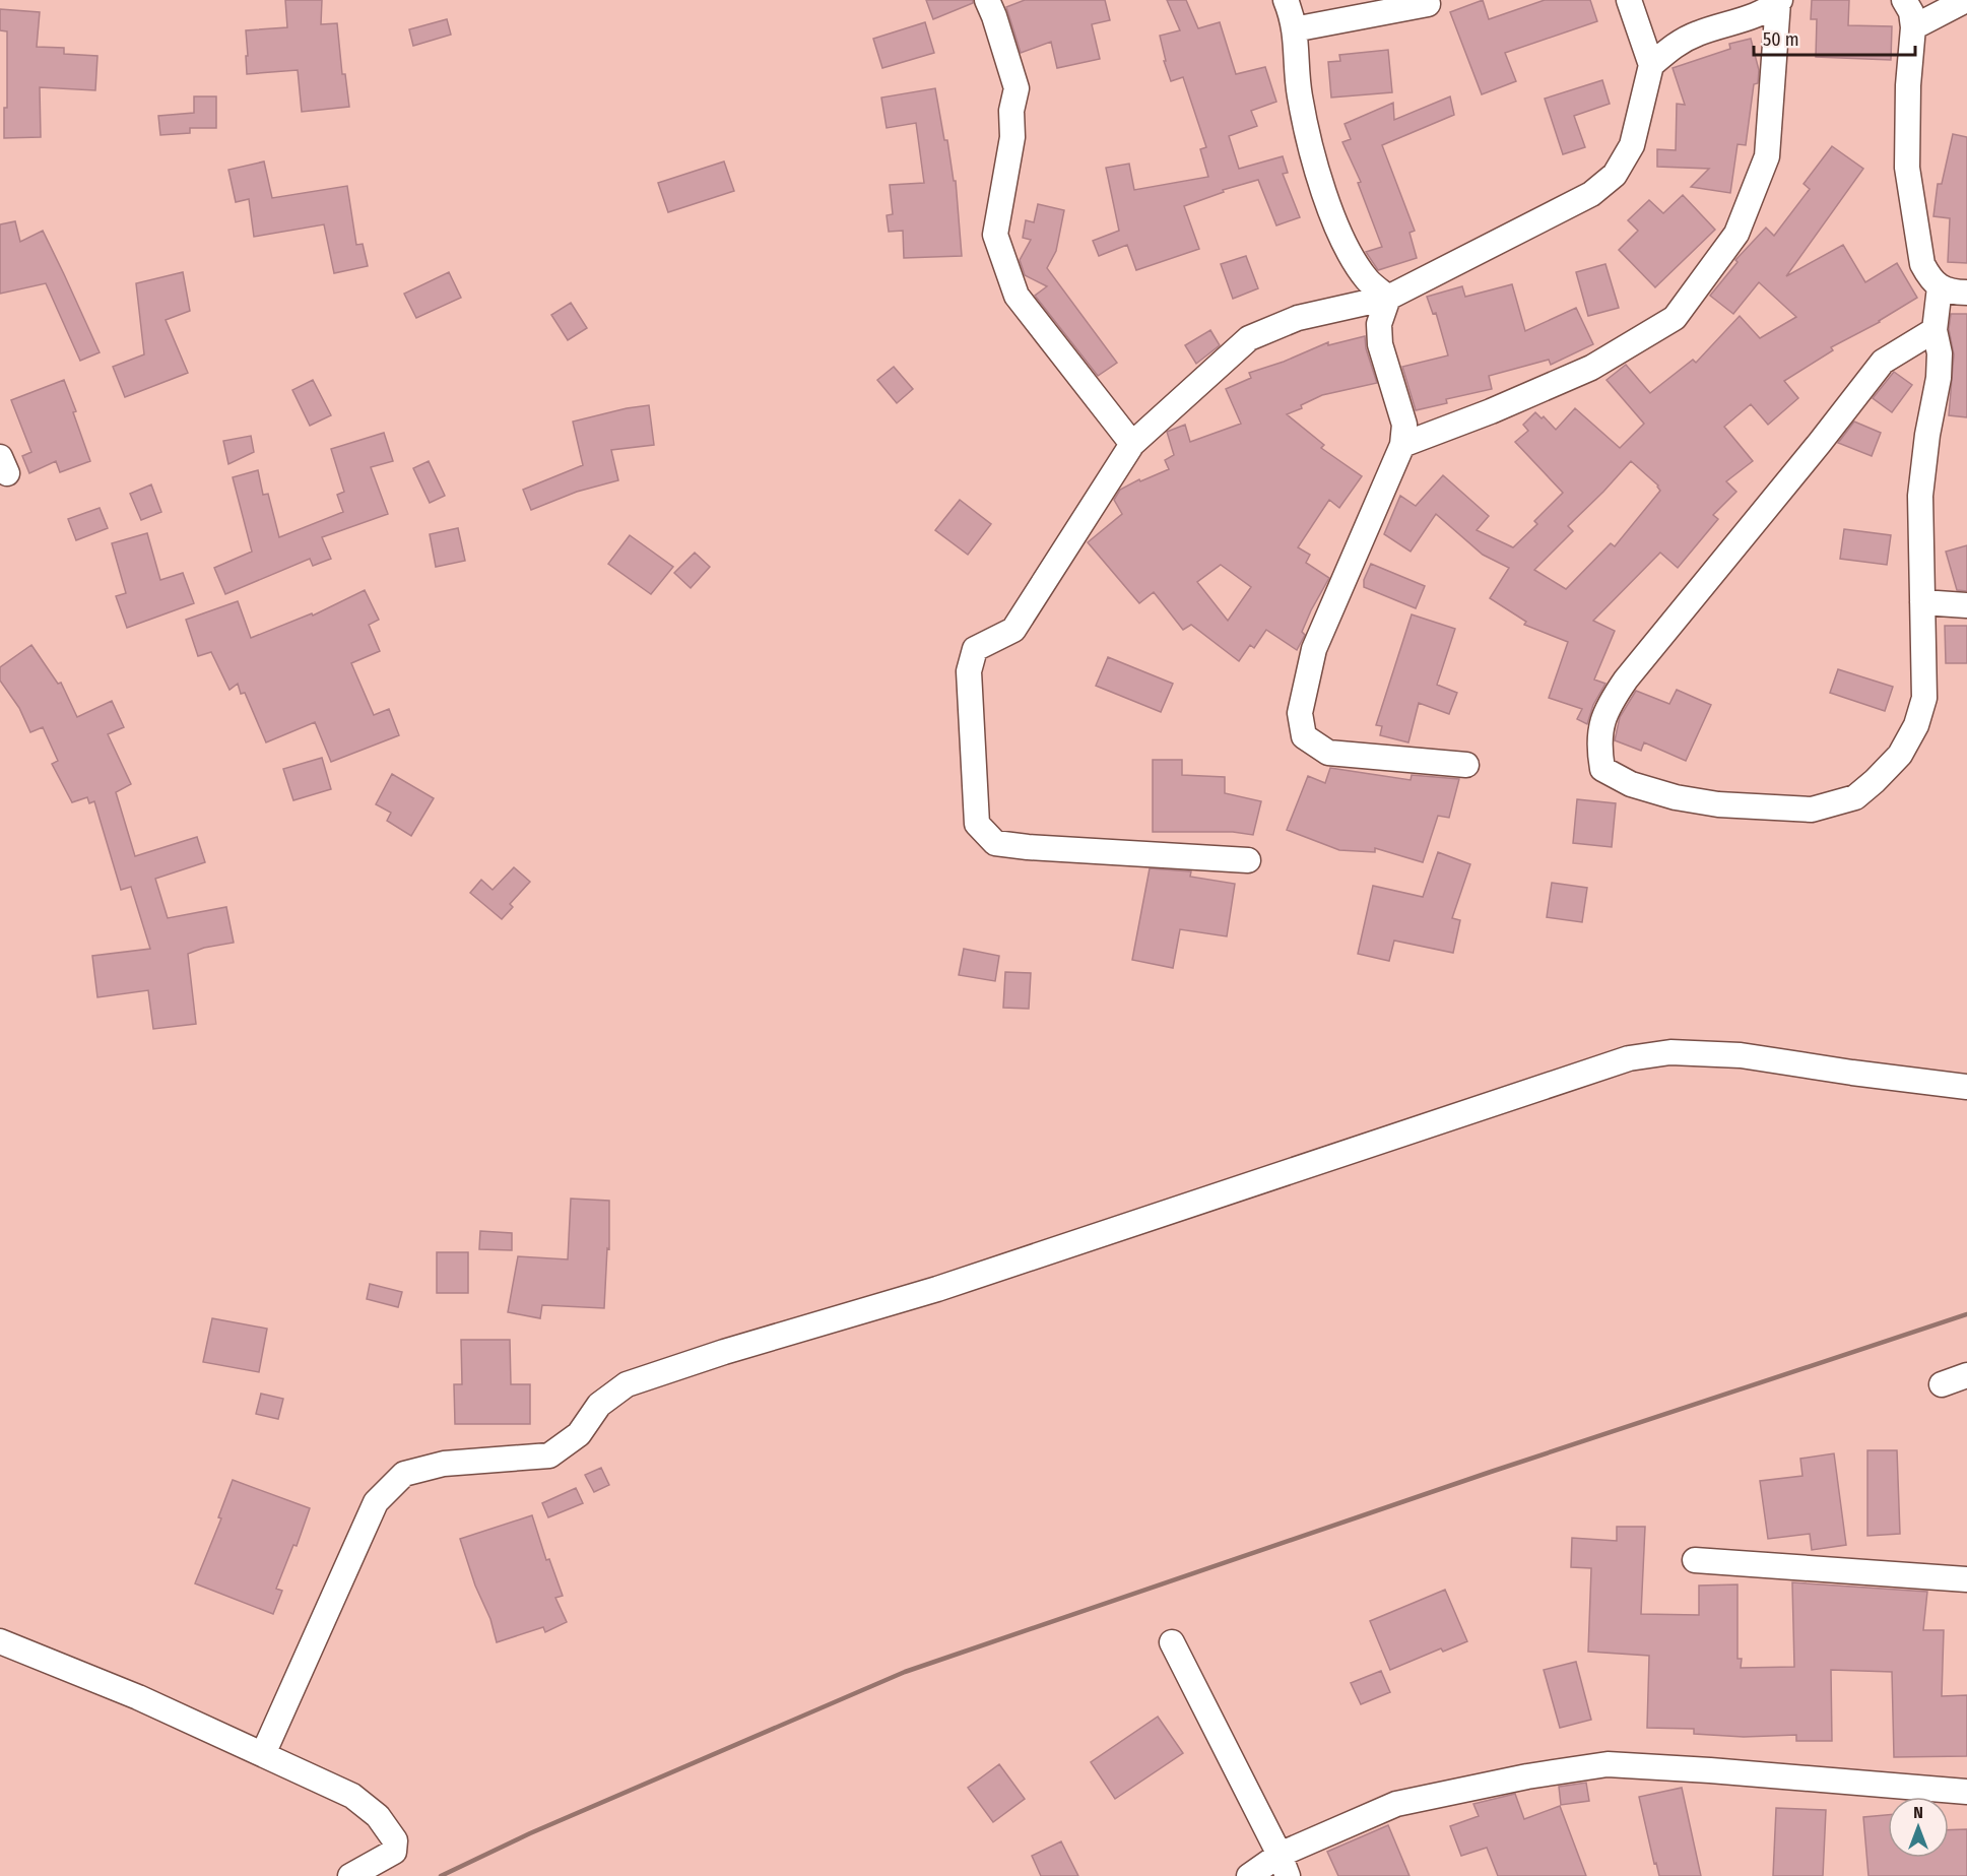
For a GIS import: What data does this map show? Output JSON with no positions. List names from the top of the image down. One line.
{"scale_bar":"50 m","north":"top"}
